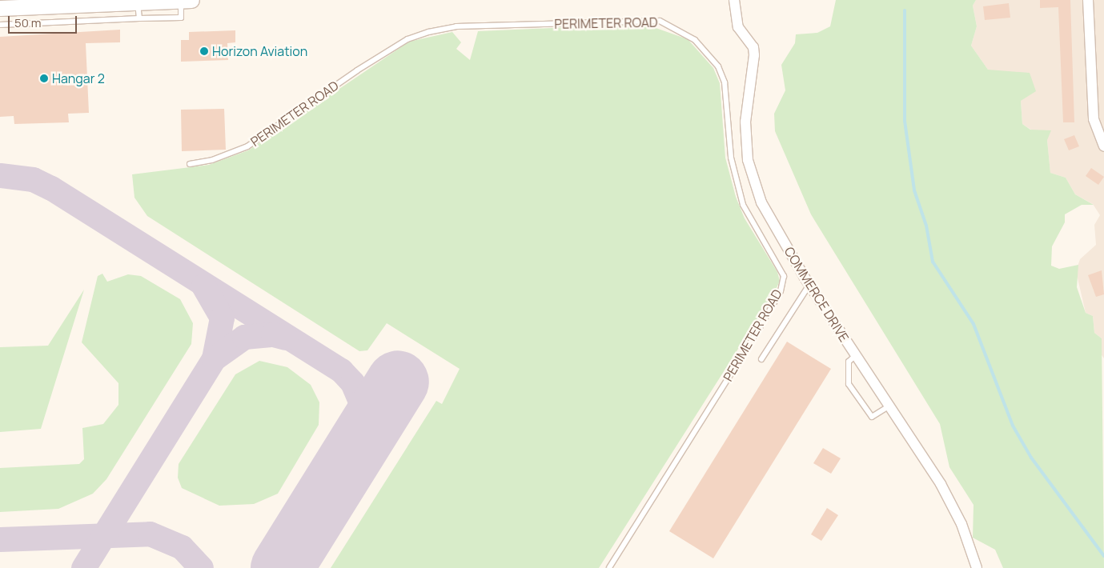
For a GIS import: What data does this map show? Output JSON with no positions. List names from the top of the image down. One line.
{"streets":{"street":["COMMERCE DRIVE"],"lane":["PERIMETER ROAD"]},"places":["Horizon Aviation","Hangar 2"],"scale_bar":"50 m"}
